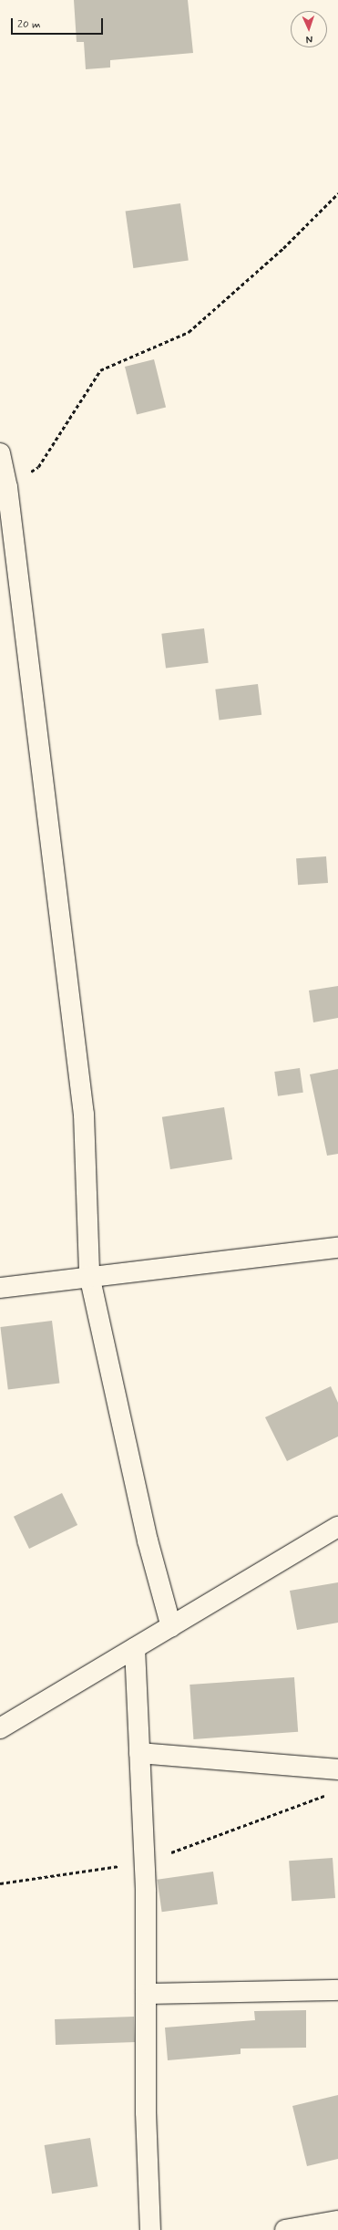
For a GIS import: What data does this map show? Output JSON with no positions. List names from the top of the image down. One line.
{"scale_bar":"20 m","north":"bottom"}
